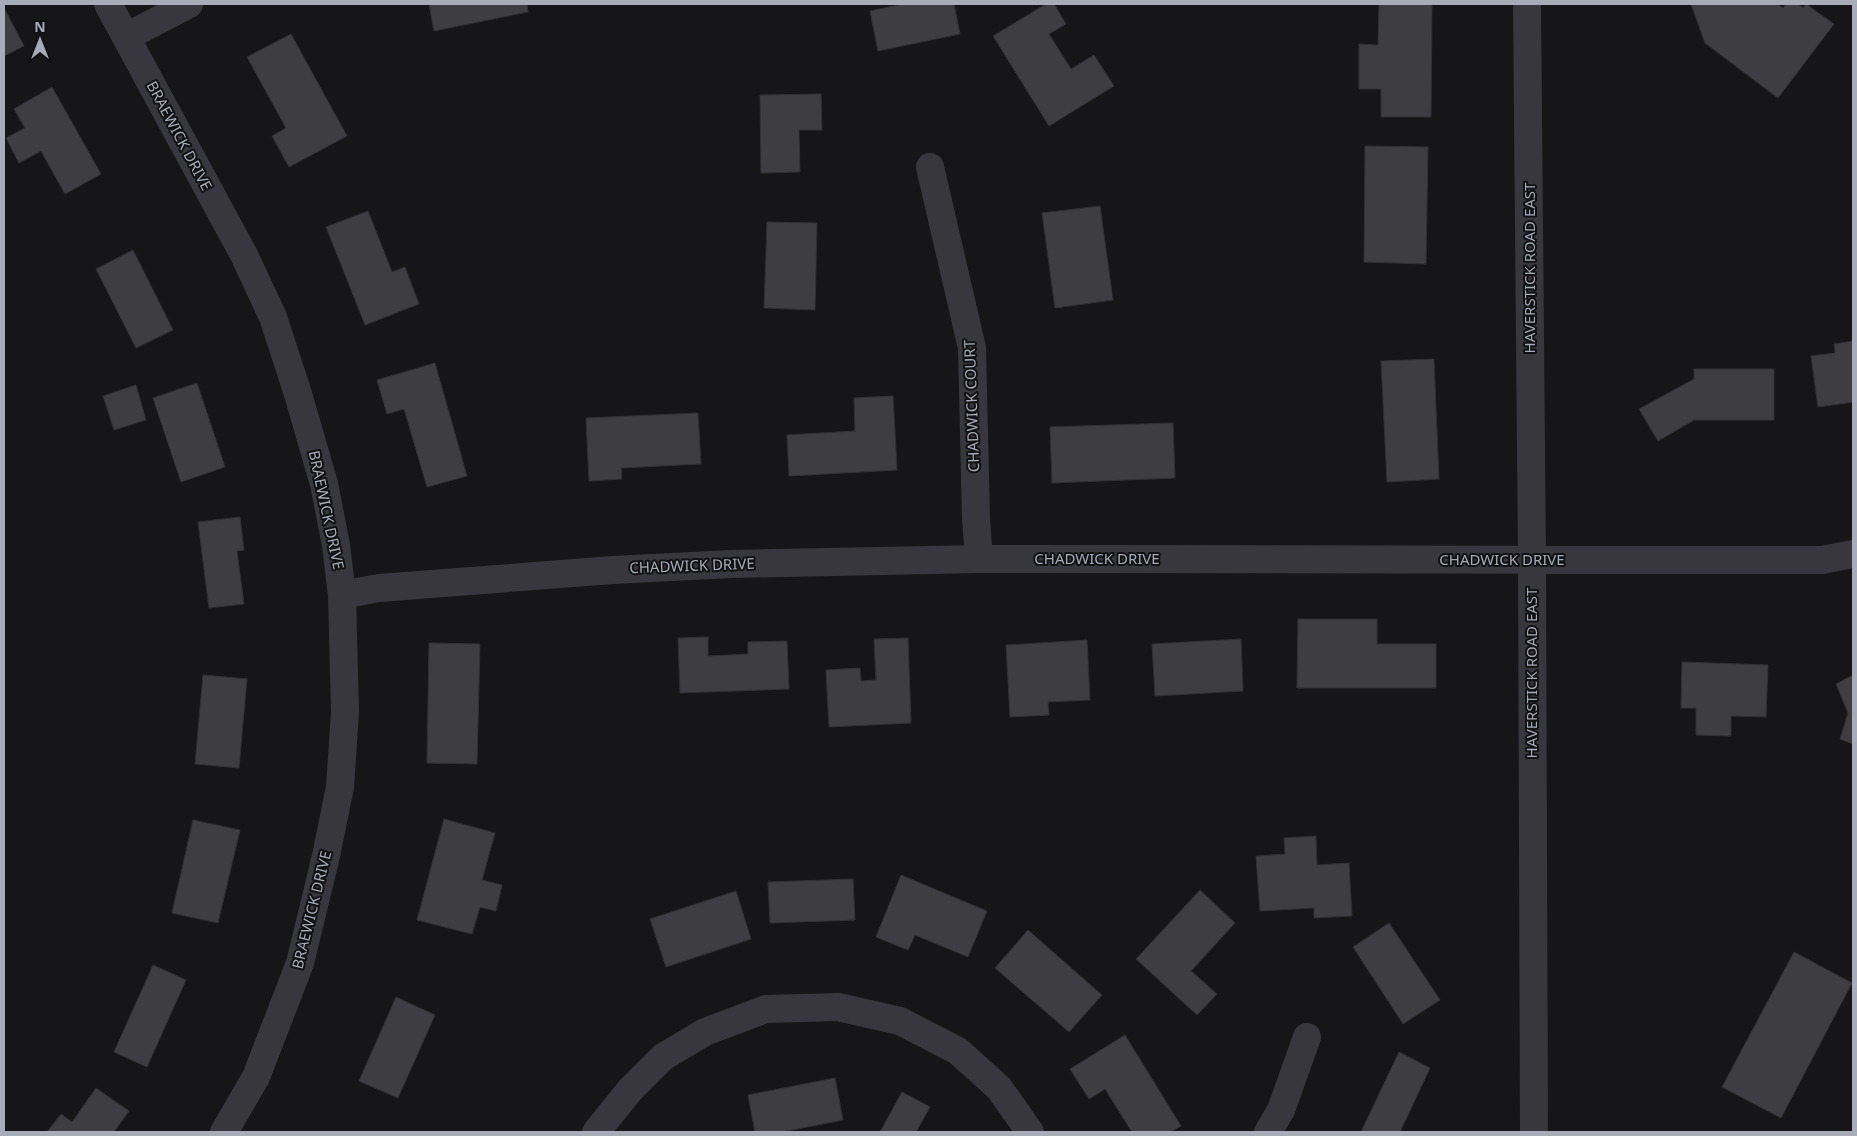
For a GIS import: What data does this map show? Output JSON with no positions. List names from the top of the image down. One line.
{"streets":{"street":["BRAEWICK DRIVE","HAVERSTICK ROAD EAST","CHADWICK COURT","CHADWICK DRIVE"]},"crossings":[["BRAEWICK DRIVE","CHADWICK DRIVE"],["HAVERSTICK ROAD EAST","CHADWICK DRIVE"],["CHADWICK COURT","CHADWICK DRIVE"]],"north":"top"}
